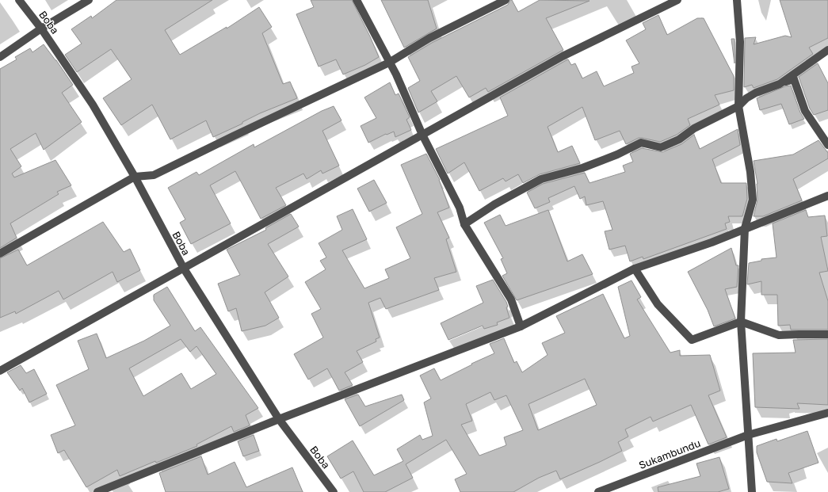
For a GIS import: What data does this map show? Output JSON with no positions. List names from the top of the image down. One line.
{"streets":{"street":["Boba","Sukambundu"]}}
